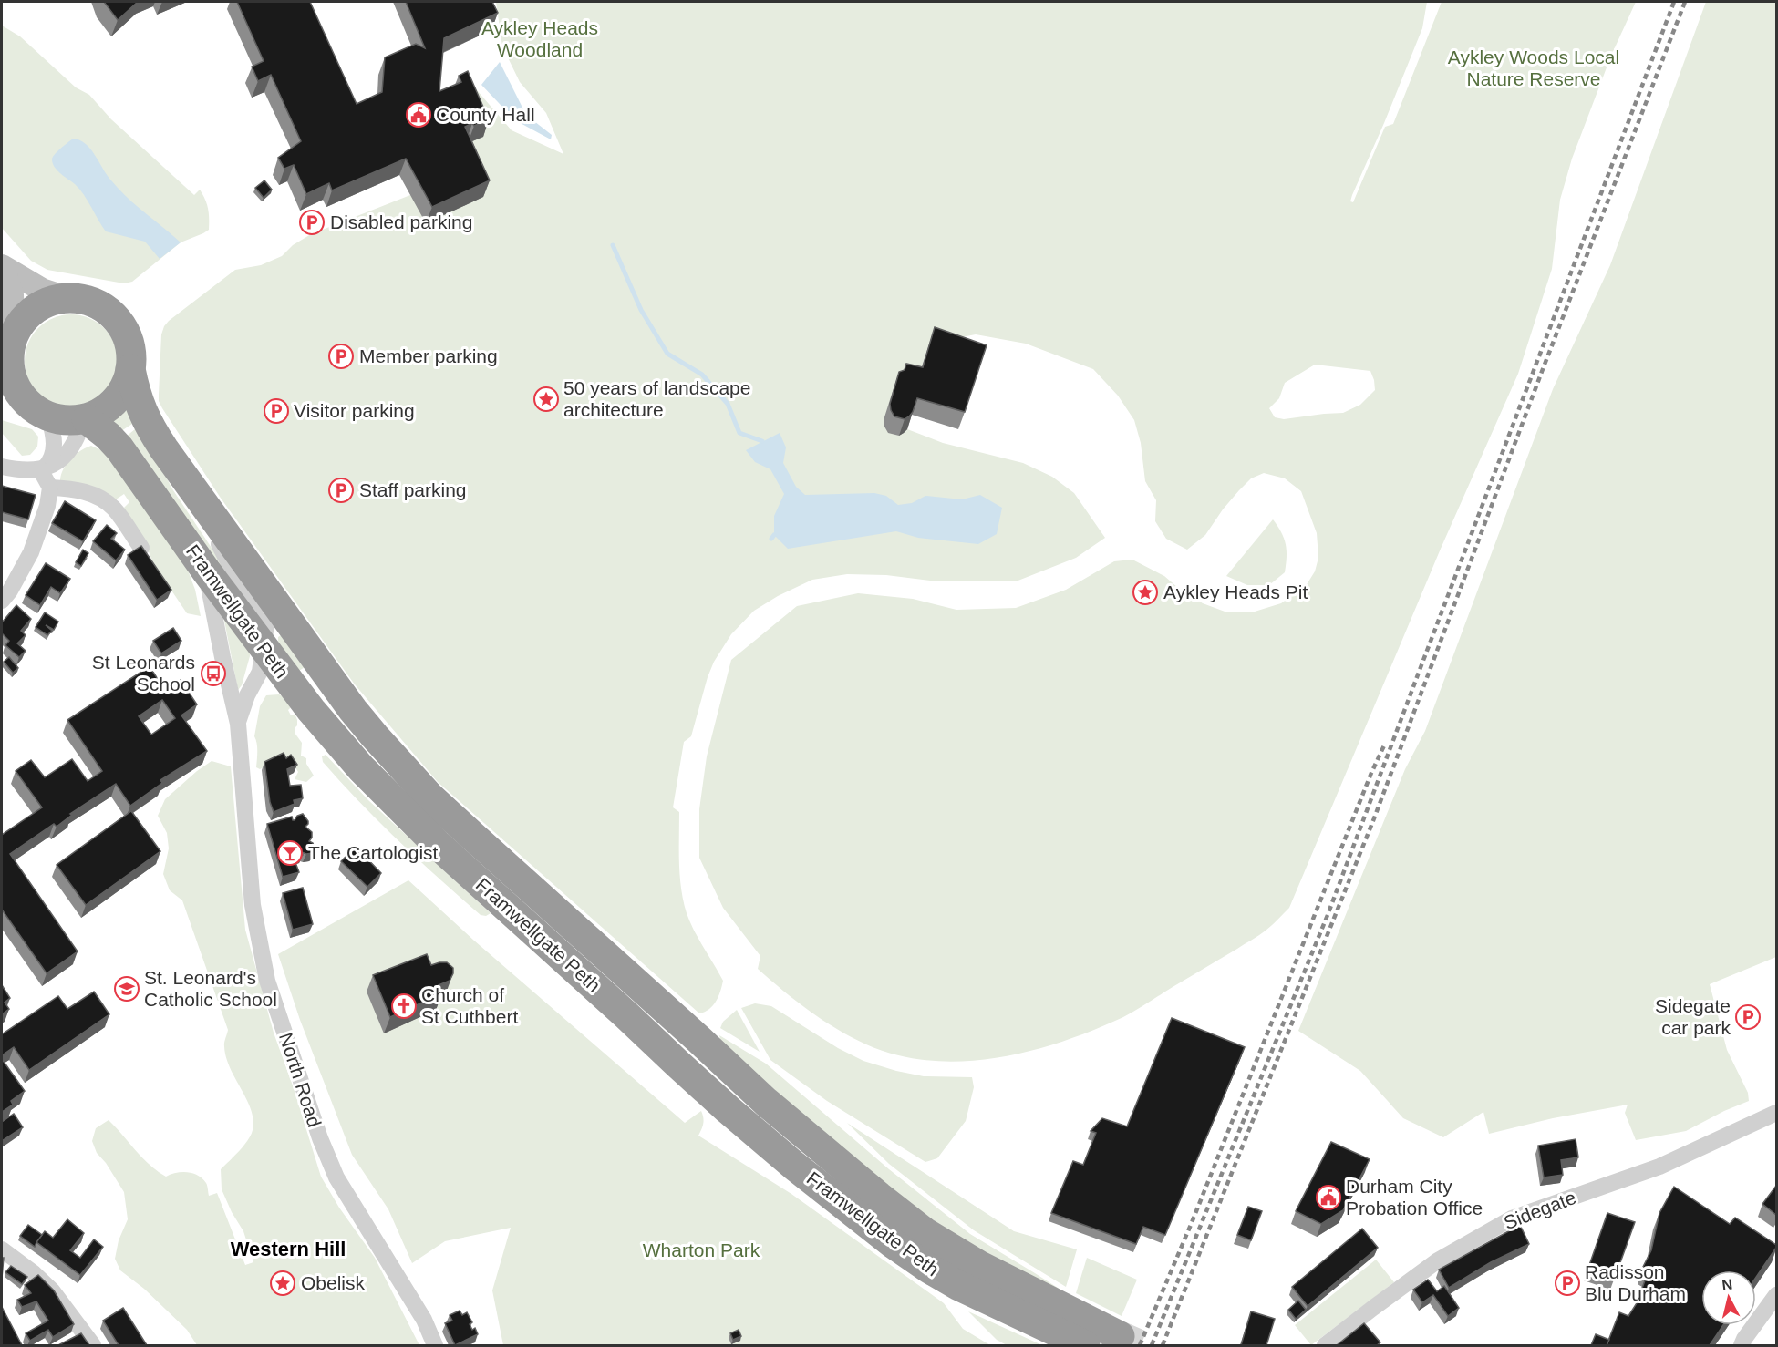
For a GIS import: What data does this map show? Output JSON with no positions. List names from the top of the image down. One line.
{"streets":{"highway":["Framwellgate Peth"],"street":["North Road","Sidegate"]},"crossings":[["Framwellgate Peth","North Road"]],"districts":["Western Hill"],"parks":["Aykley Heads Woodland","Aykley Woods Local Nature Reserve","Wharton Park"],"places":{"public building":["County Hall","Durham City Probation Office"],"parking":["Disabled parking","Member parking","Visitor parking","Staff parking","Sidegate car park","Radisson Blu Durham"],"place":["50 years of landscape architecture","Aykley Heads Pit","Obelisk"],"bus stop":["St Leonards School"],"bar":["The Cartologist"],"school or university":["St. Leonard's Catholic School"],"church":["Church of St Cuthbert"]},"north":"top"}
